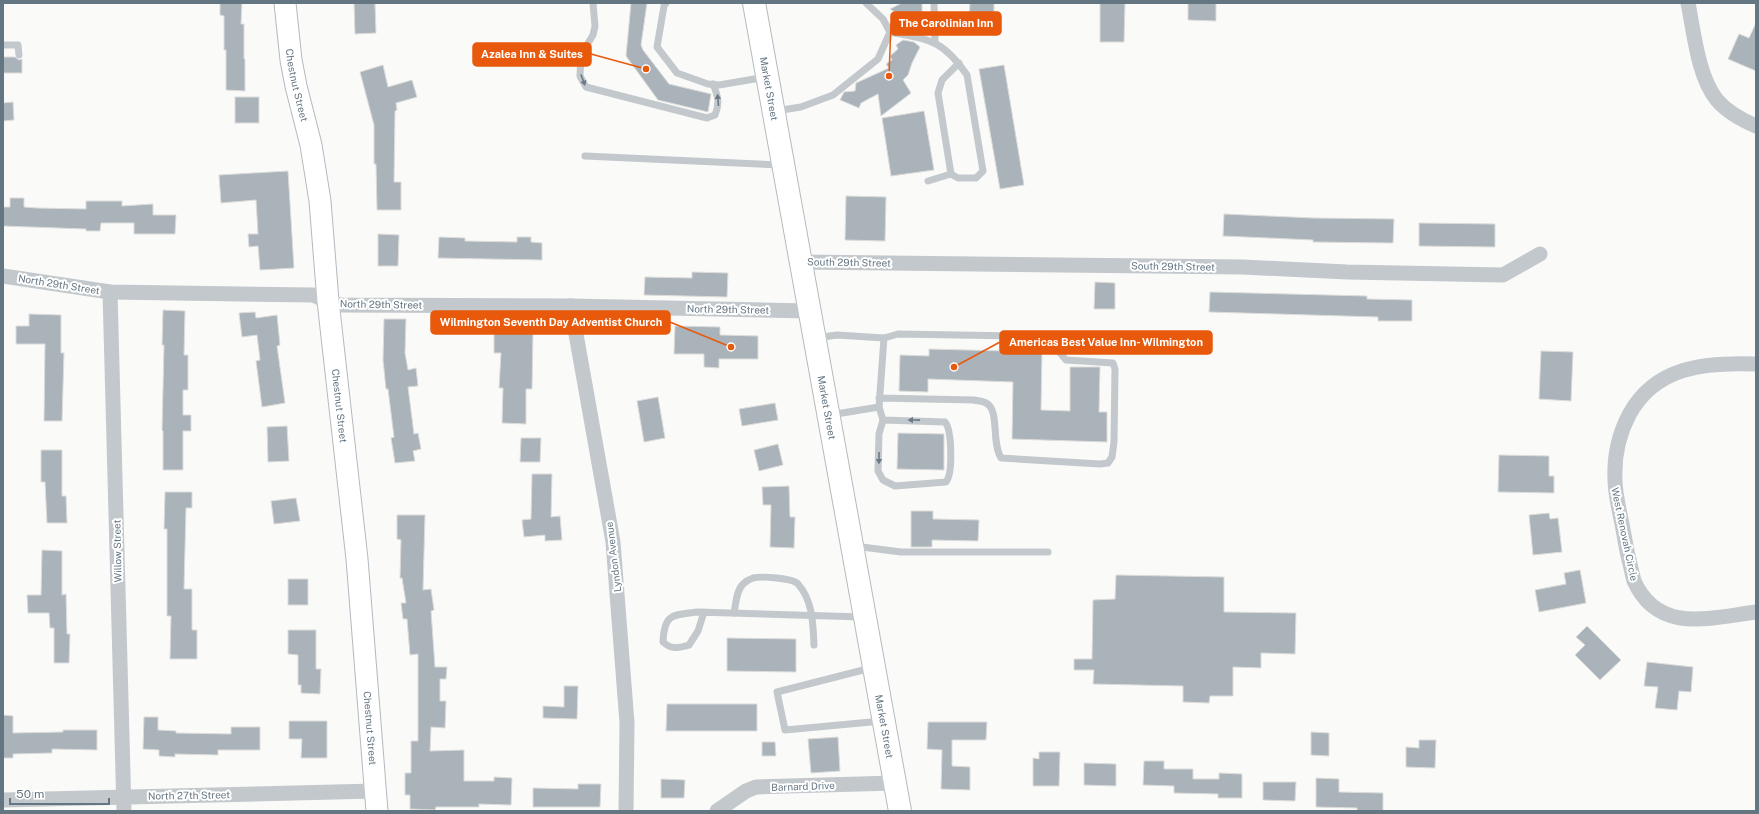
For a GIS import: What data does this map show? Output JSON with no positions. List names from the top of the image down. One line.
{"streets":{"main road":["Market Street"],"street":["Chestnut Street","South 29th Street","North 29th Street","West Renovah Circle","Willow Street","Lyndon Avenue","Barnard Drive","North 27th Street"]},"crossings":[["Chestnut Street","North 29th Street"],["Chestnut Street","North 27th Street"],["Market Street","South 29th Street"],["Market Street","North 29th Street"],["Market Street","Barnard Drive"],["North 29th Street","Willow Street"],["North 29th Street","Lyndon Avenue"],["Willow Street","North 27th Street"]],"places":["Azalea Inn & Suites","The Carolinian Inn","Wilmington Seventh Day Adventist Church","Americas Best Value Inn- Wilmington"],"scale_bar":"50 m"}
